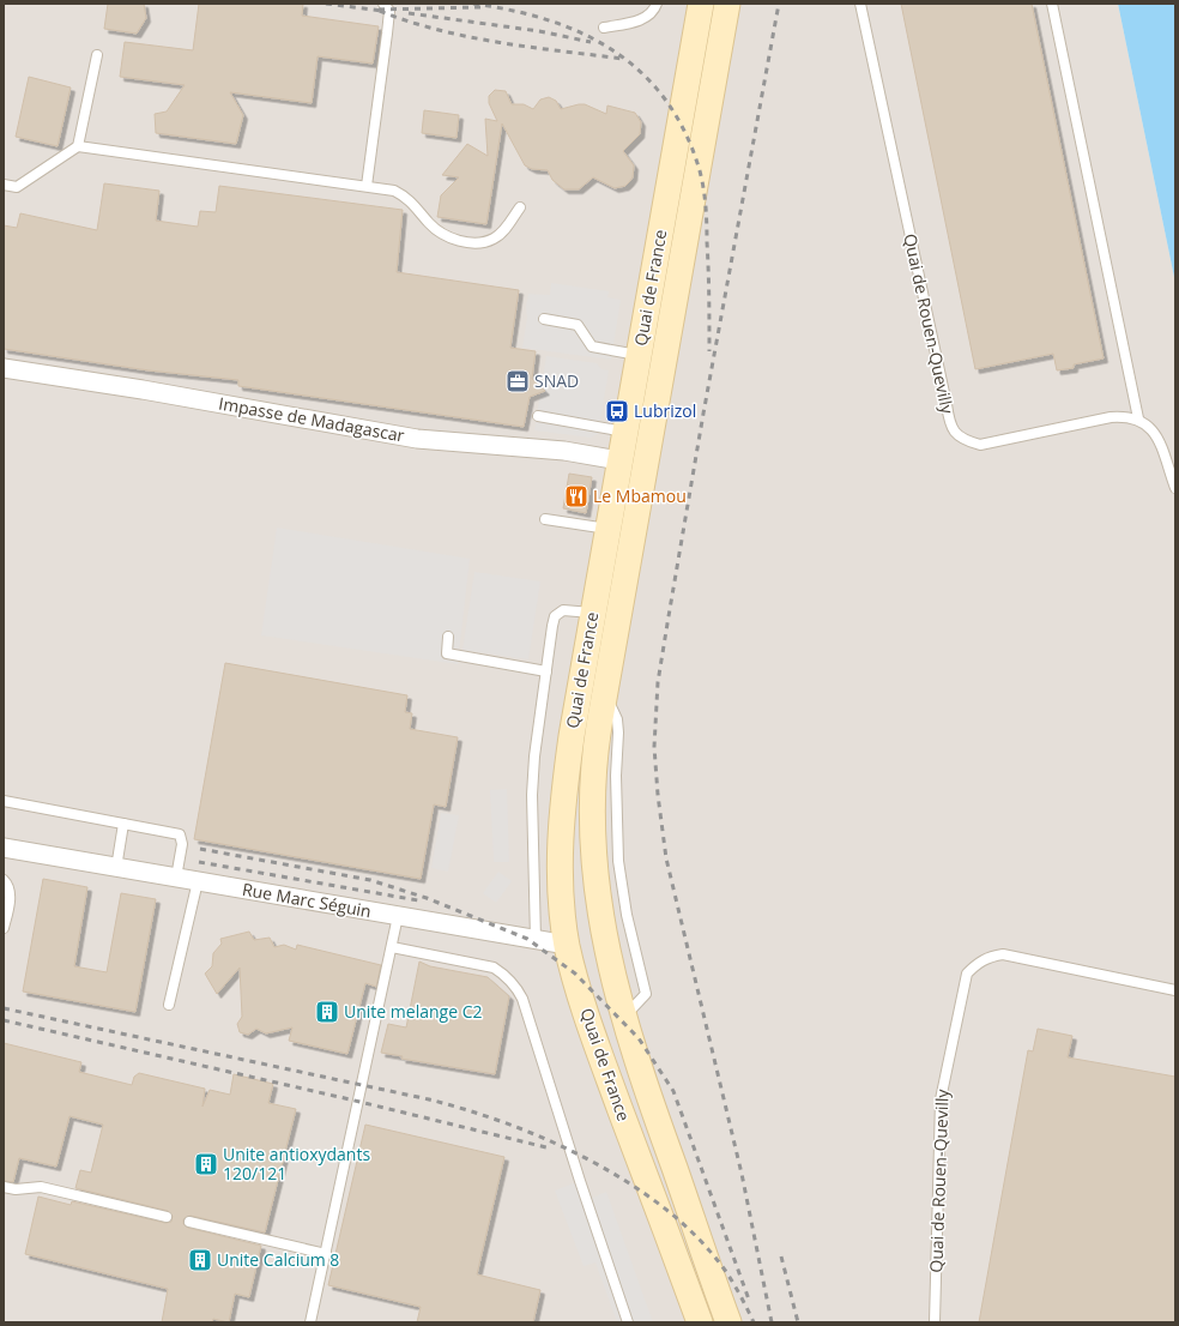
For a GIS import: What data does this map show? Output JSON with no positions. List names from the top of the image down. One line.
{"streets":{"main road":["Quai de France","Rue Marc Séguin"],"street":["Impasse de Madagascar"],"lane":["Quai de Rouen-Quevilly"]},"crossings":[["Quai de France","Impasse de Madagascar"],["Quai de France","Rue Marc Séguin"]],"places":{"office":["SNAD"],"bus stop":["Lubrizol"],"restaurant":["Le Mbamou"],"building":["Unite melange C2","Unite antioxydants 120/121","Unite Calcium 8"]}}
